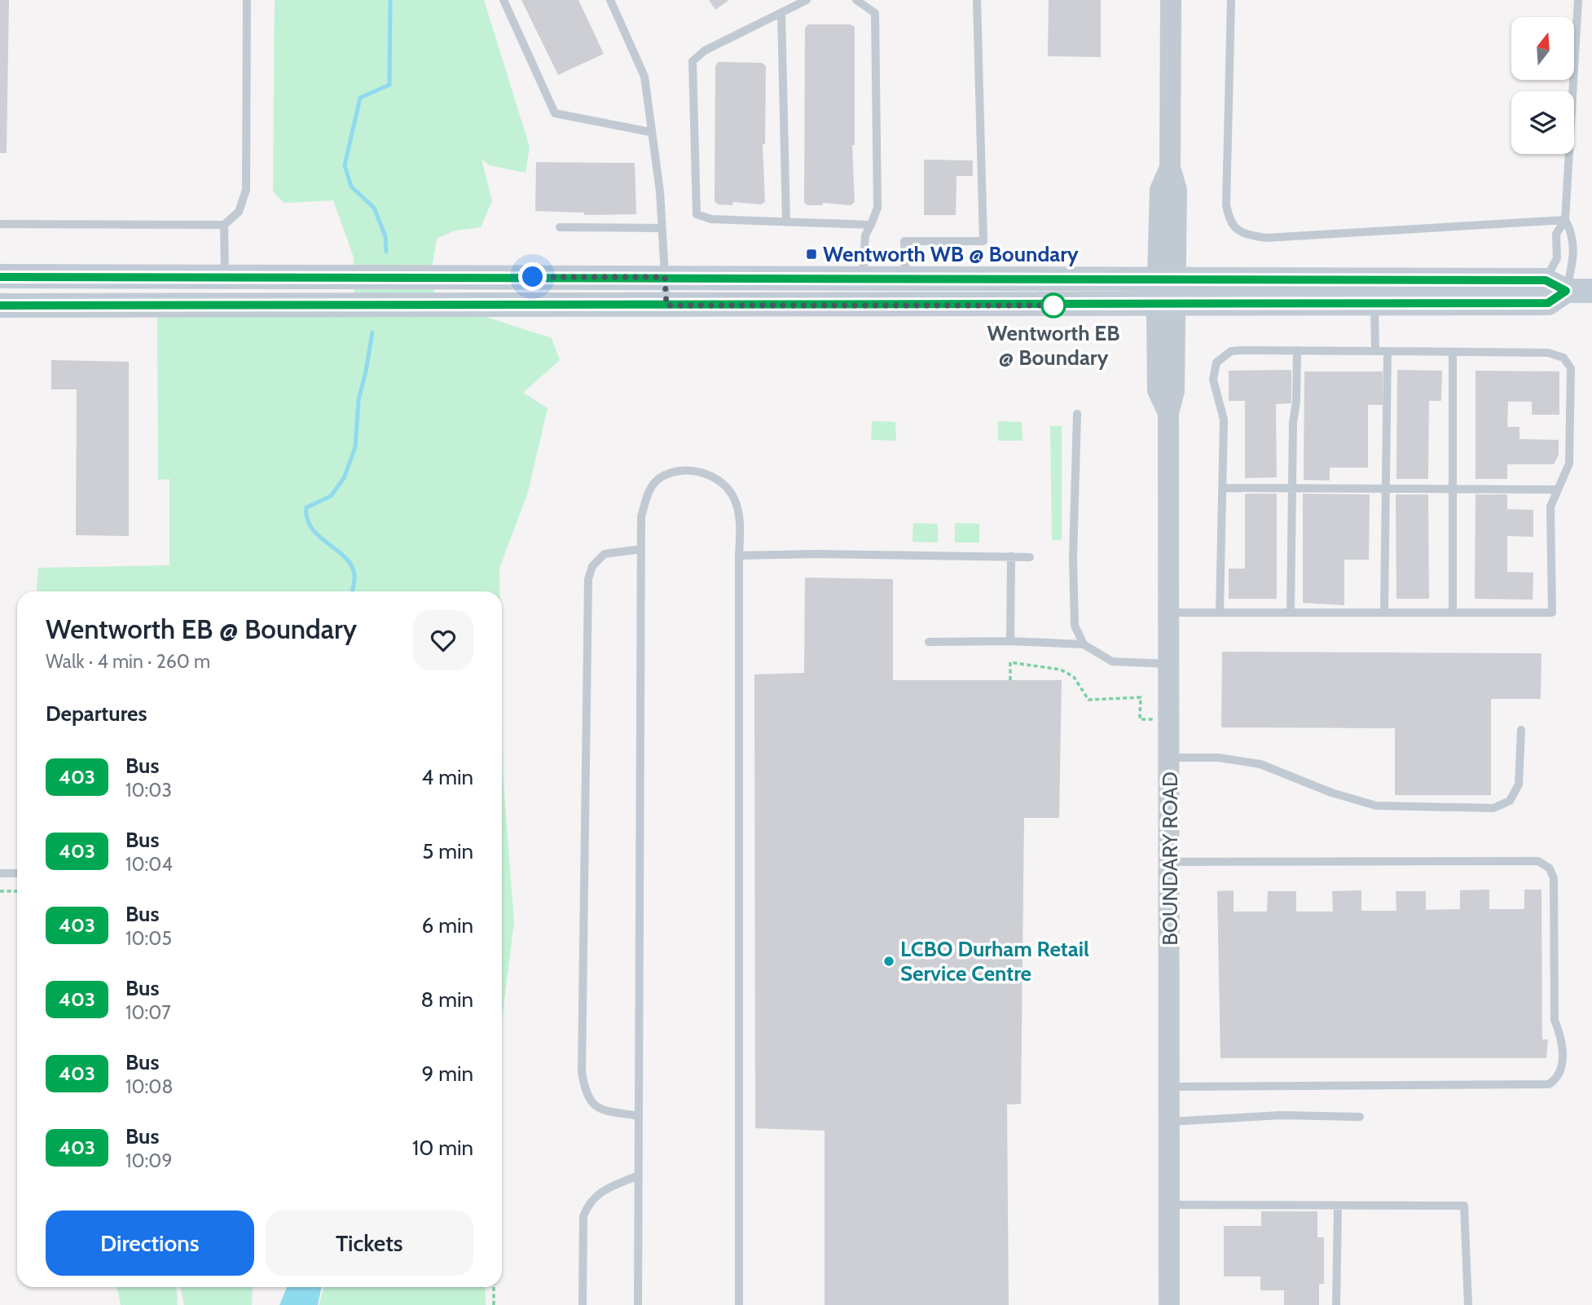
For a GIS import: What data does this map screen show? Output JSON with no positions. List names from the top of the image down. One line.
{"streets":{"street":["BOUNDARY ROAD"]},"places":{"transit":["Wentworth WB @ Boundary"],"other":["Wentworth EB @ Boundary","LCBO Durham Retail Service Centre"]},"lines":["bus line 403"],"north":"top","page":{"heading":[["Wentworth EB @ Boundary","Walk · 4 min · 260 m"],"Departures"],"list":[{"mark":"403","name":"Bus","note":"10:03","value":"4 min"},{"mark":"403","name":"Bus","note":"10:04","value":"5 min"},{"mark":"403","name":"Bus","note":"10:05","value":"6 min"},{"mark":"403","name":"Bus","note":"10:07","value":"8 min"},{"mark":"403","name":"Bus","note":"10:08","value":"9 min"},{"mark":"403","name":"Bus","note":"10:09","value":"10 min"}],"buttons":["Directions","Tickets"]}}
